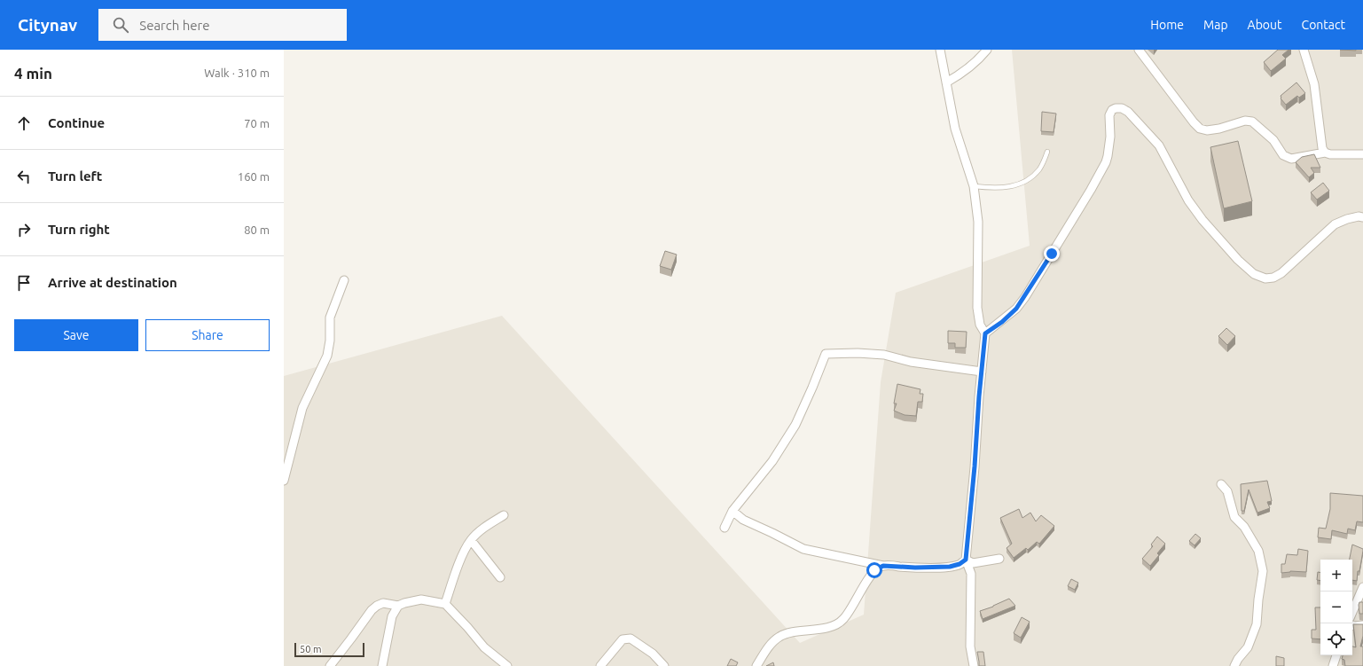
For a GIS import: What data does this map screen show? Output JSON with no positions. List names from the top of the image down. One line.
{"scale_bar":"50 m","page":{"header":"Citynav","search":"Search here","nav":["Home","Map","About","Contact"],"heading":["4 min","Walk · 310 m"],"list":[["Continue","70 m"],["Turn left","160 m"],["Turn right","80 m"],"Arrive at destination"],"buttons":["Save","Share"],"map_buttons":["+","−"],"scale":"50 m"}}
